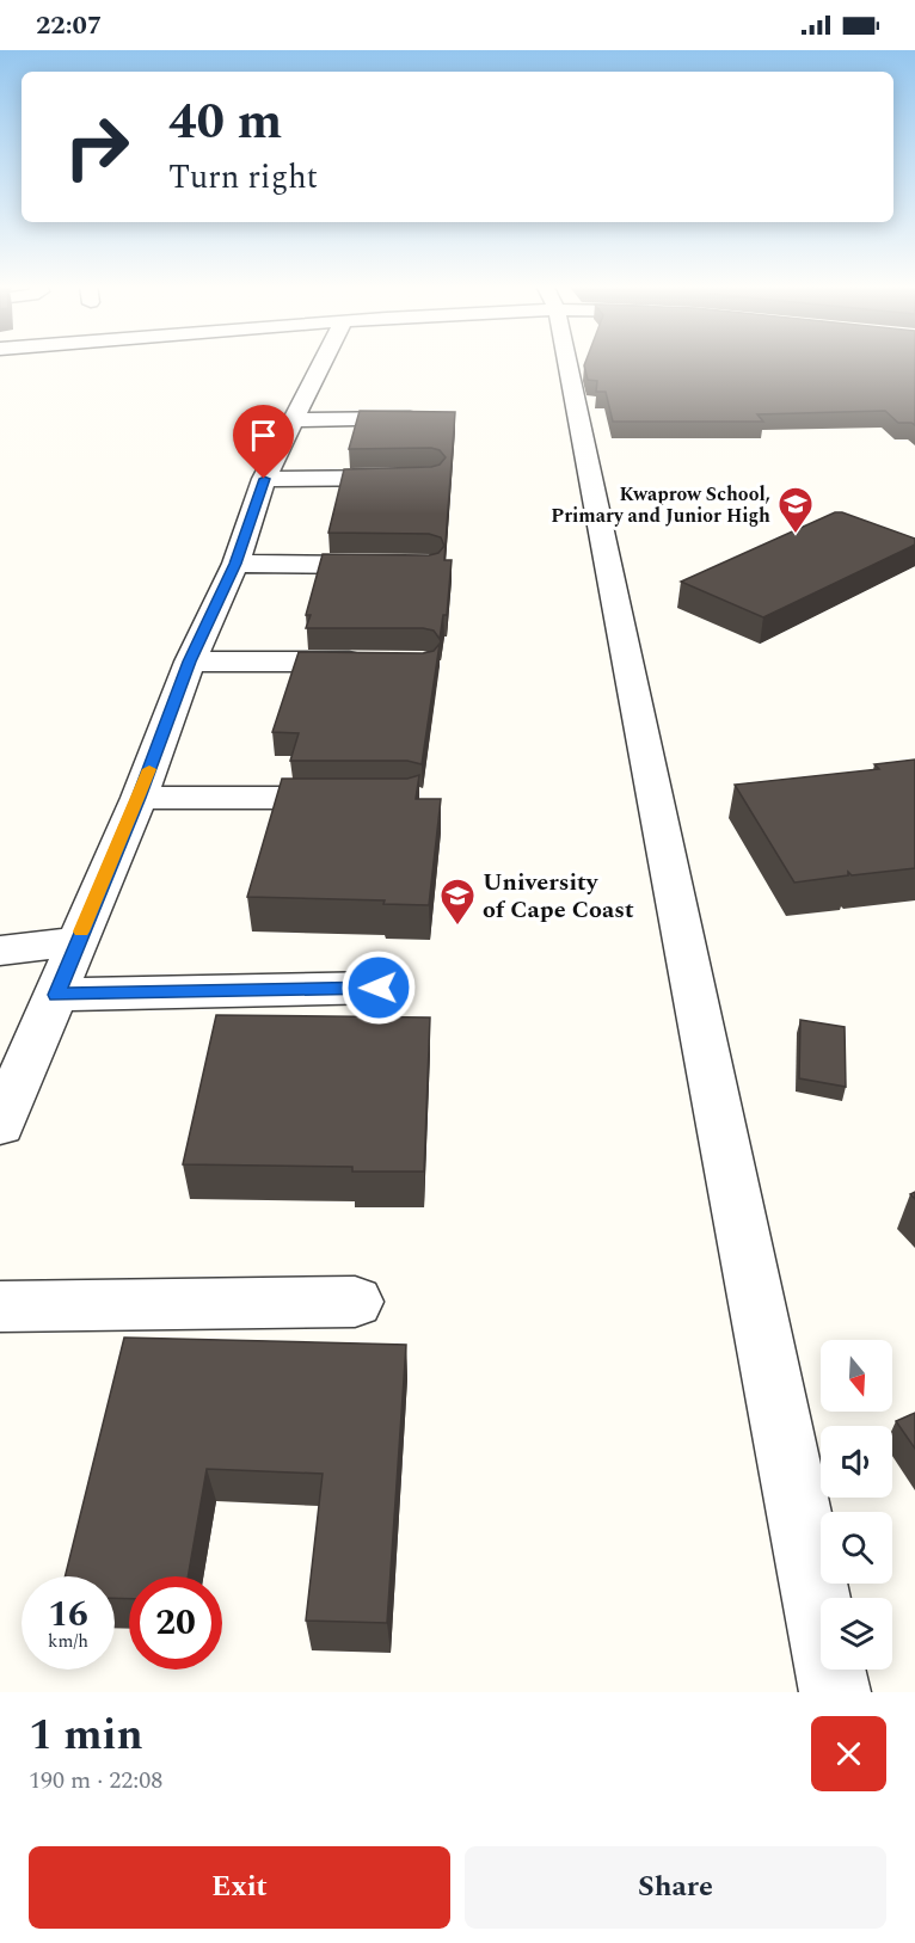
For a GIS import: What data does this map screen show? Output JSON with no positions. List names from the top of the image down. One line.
{"places":{"school or university":["Kwaprow School, Primary and Junior High","University of Cape Coast"]},"north":"bottom","page":{"status":"22:07","turn":["40 m","Turn right"],"speed":"16 km/h","limit":"20","heading":["1 min","190 m · 22:08"],"buttons":["Exit","Share"]}}
